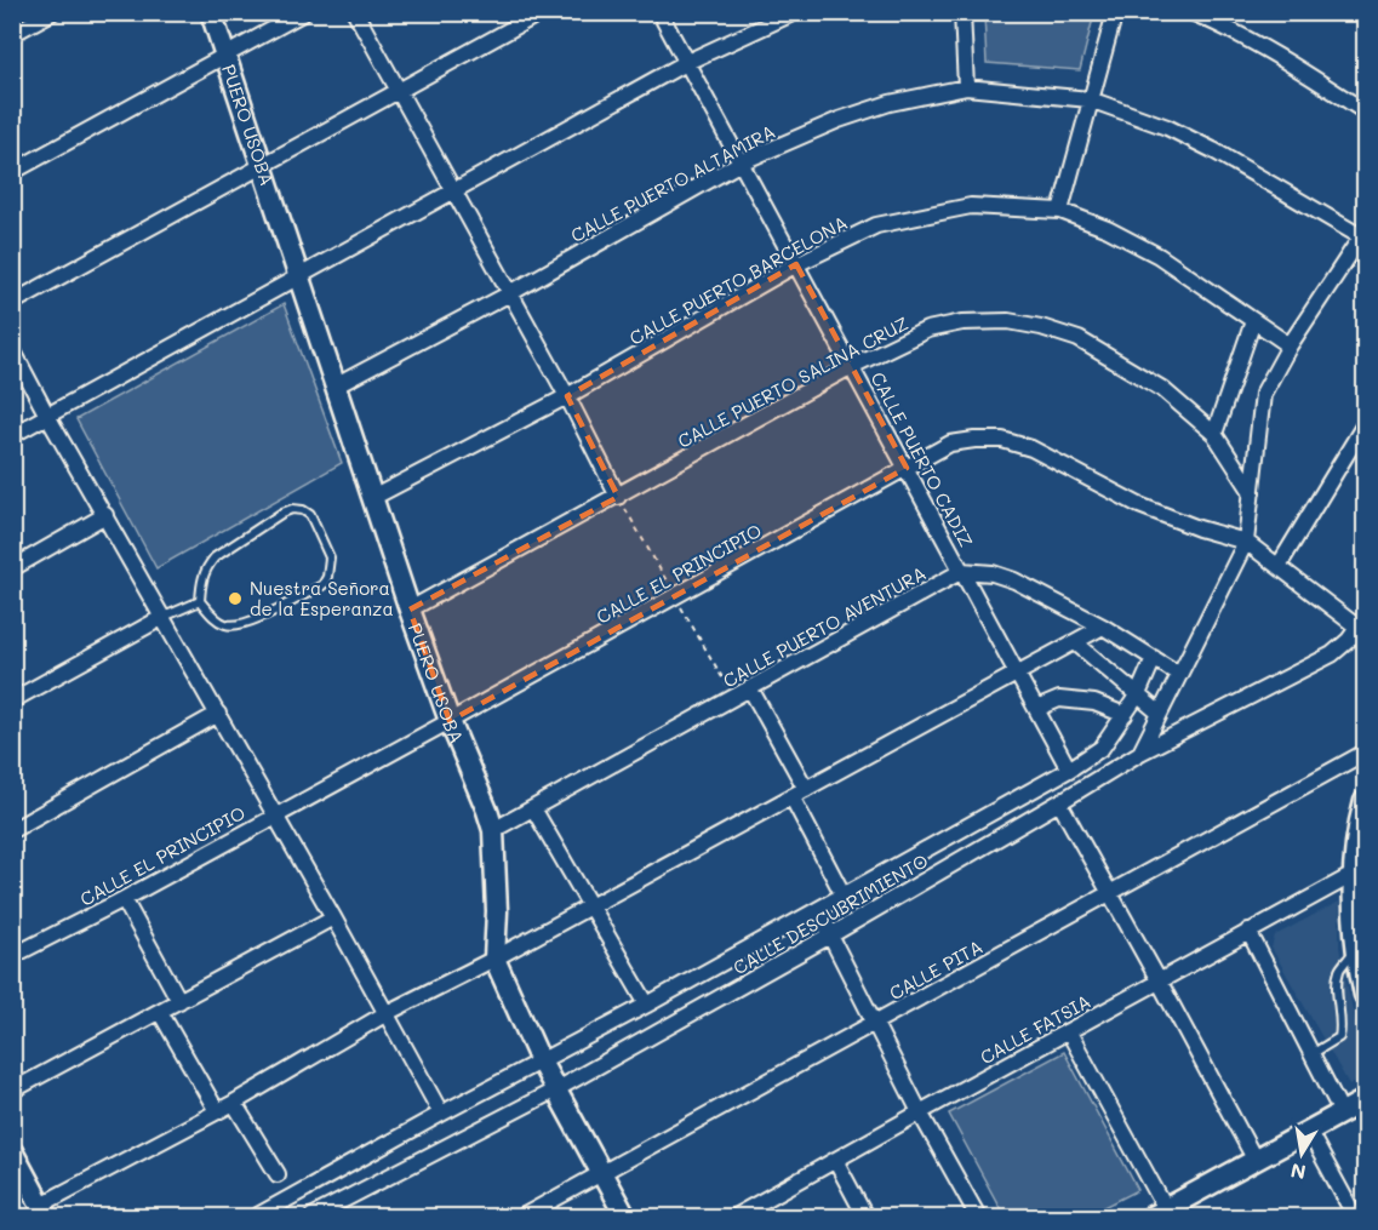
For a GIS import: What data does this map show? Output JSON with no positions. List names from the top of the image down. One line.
{"streets":{"street":["PUERO USOBA","CALLE PUERTO ALTAMIRA","CALLE PUERTO BARCELONA","CALLE PUERTO SALINA CRUZ","CALLE PUERTO CADIZ","CALLE EL PRINCIPIO","CALLE PUERTO AVENTURA","CALLE DESCUBRIMIENTO","CALLE PITA","CALLE FATSIA"]},"crossings":[["PUERO USOBA","CALLE PUERTO ALTAMIRA"],["PUERO USOBA","CALLE PUERTO BARCELONA"],["PUERO USOBA","CALLE PUERTO SALINA CRUZ"],["PUERO USOBA","CALLE EL PRINCIPIO"],["PUERO USOBA","CALLE PUERTO AVENTURA"],["PUERO USOBA","CALLE DESCUBRIMIENTO"],["PUERO USOBA","CALLE PITA"],["CALLE PUERTO ALTAMIRA","CALLE PUERTO CADIZ"],["CALLE PUERTO BARCELONA","CALLE PUERTO CADIZ"],["CALLE PUERTO SALINA CRUZ","CALLE PUERTO CADIZ"],["CALLE PUERTO CADIZ","CALLE EL PRINCIPIO"],["CALLE PUERTO CADIZ","CALLE PUERTO AVENTURA"],["CALLE PUERTO CADIZ","CALLE DESCUBRIMIENTO"],["CALLE EL PRINCIPIO","CALLE DESCUBRIMIENTO"]],"places":["Nuestra Señora de la Esperanza"],"north":"bottom"}
